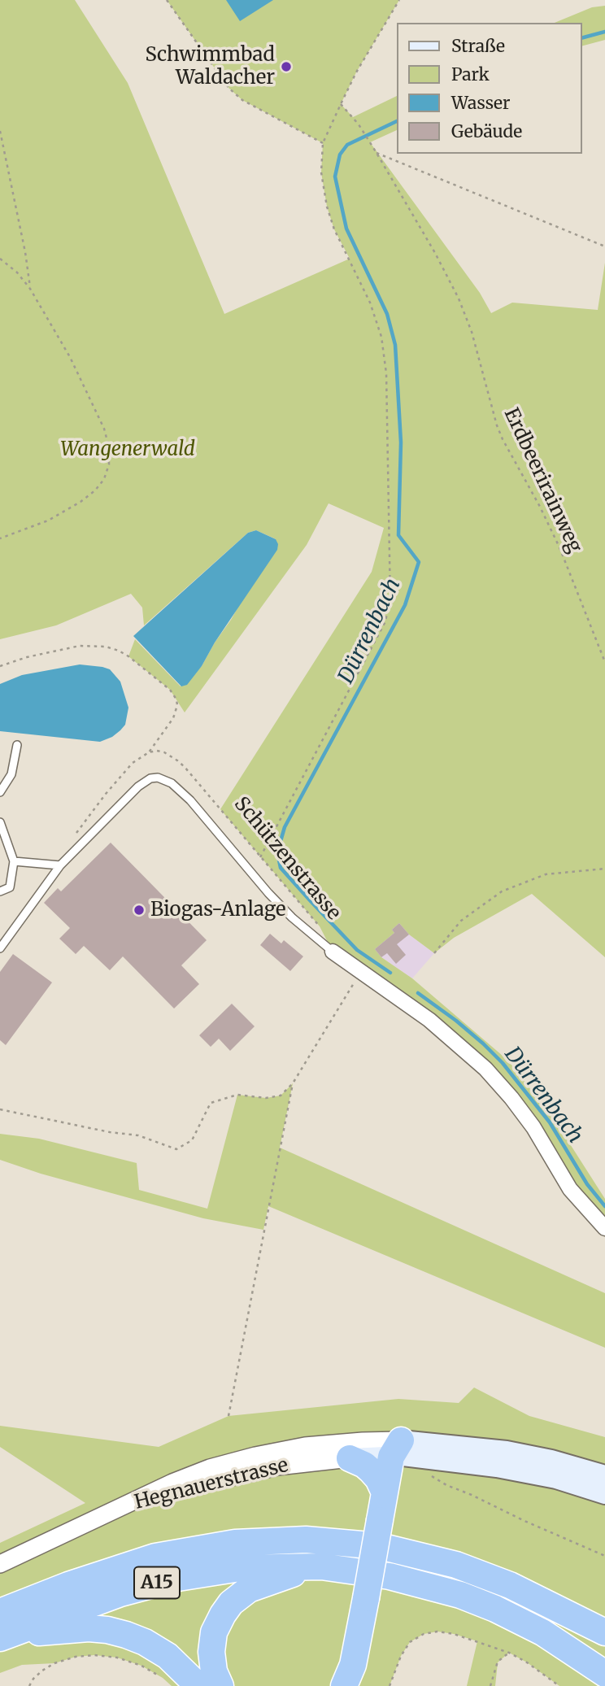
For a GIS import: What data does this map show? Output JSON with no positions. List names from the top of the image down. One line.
{"streets":{"highway":["A15"],"main road":["Hegnauerstrasse"],"street":["Schützenstrasse"],"path":["Erdbeerirainweg"]},"water":["Dürrenbach"],"parks":["Wangenerwald"],"places":["Schwimmbad Waldacher","Biogas-Anlage"],"legend":["Straße","Park","Wasser","Gebäude"]}
